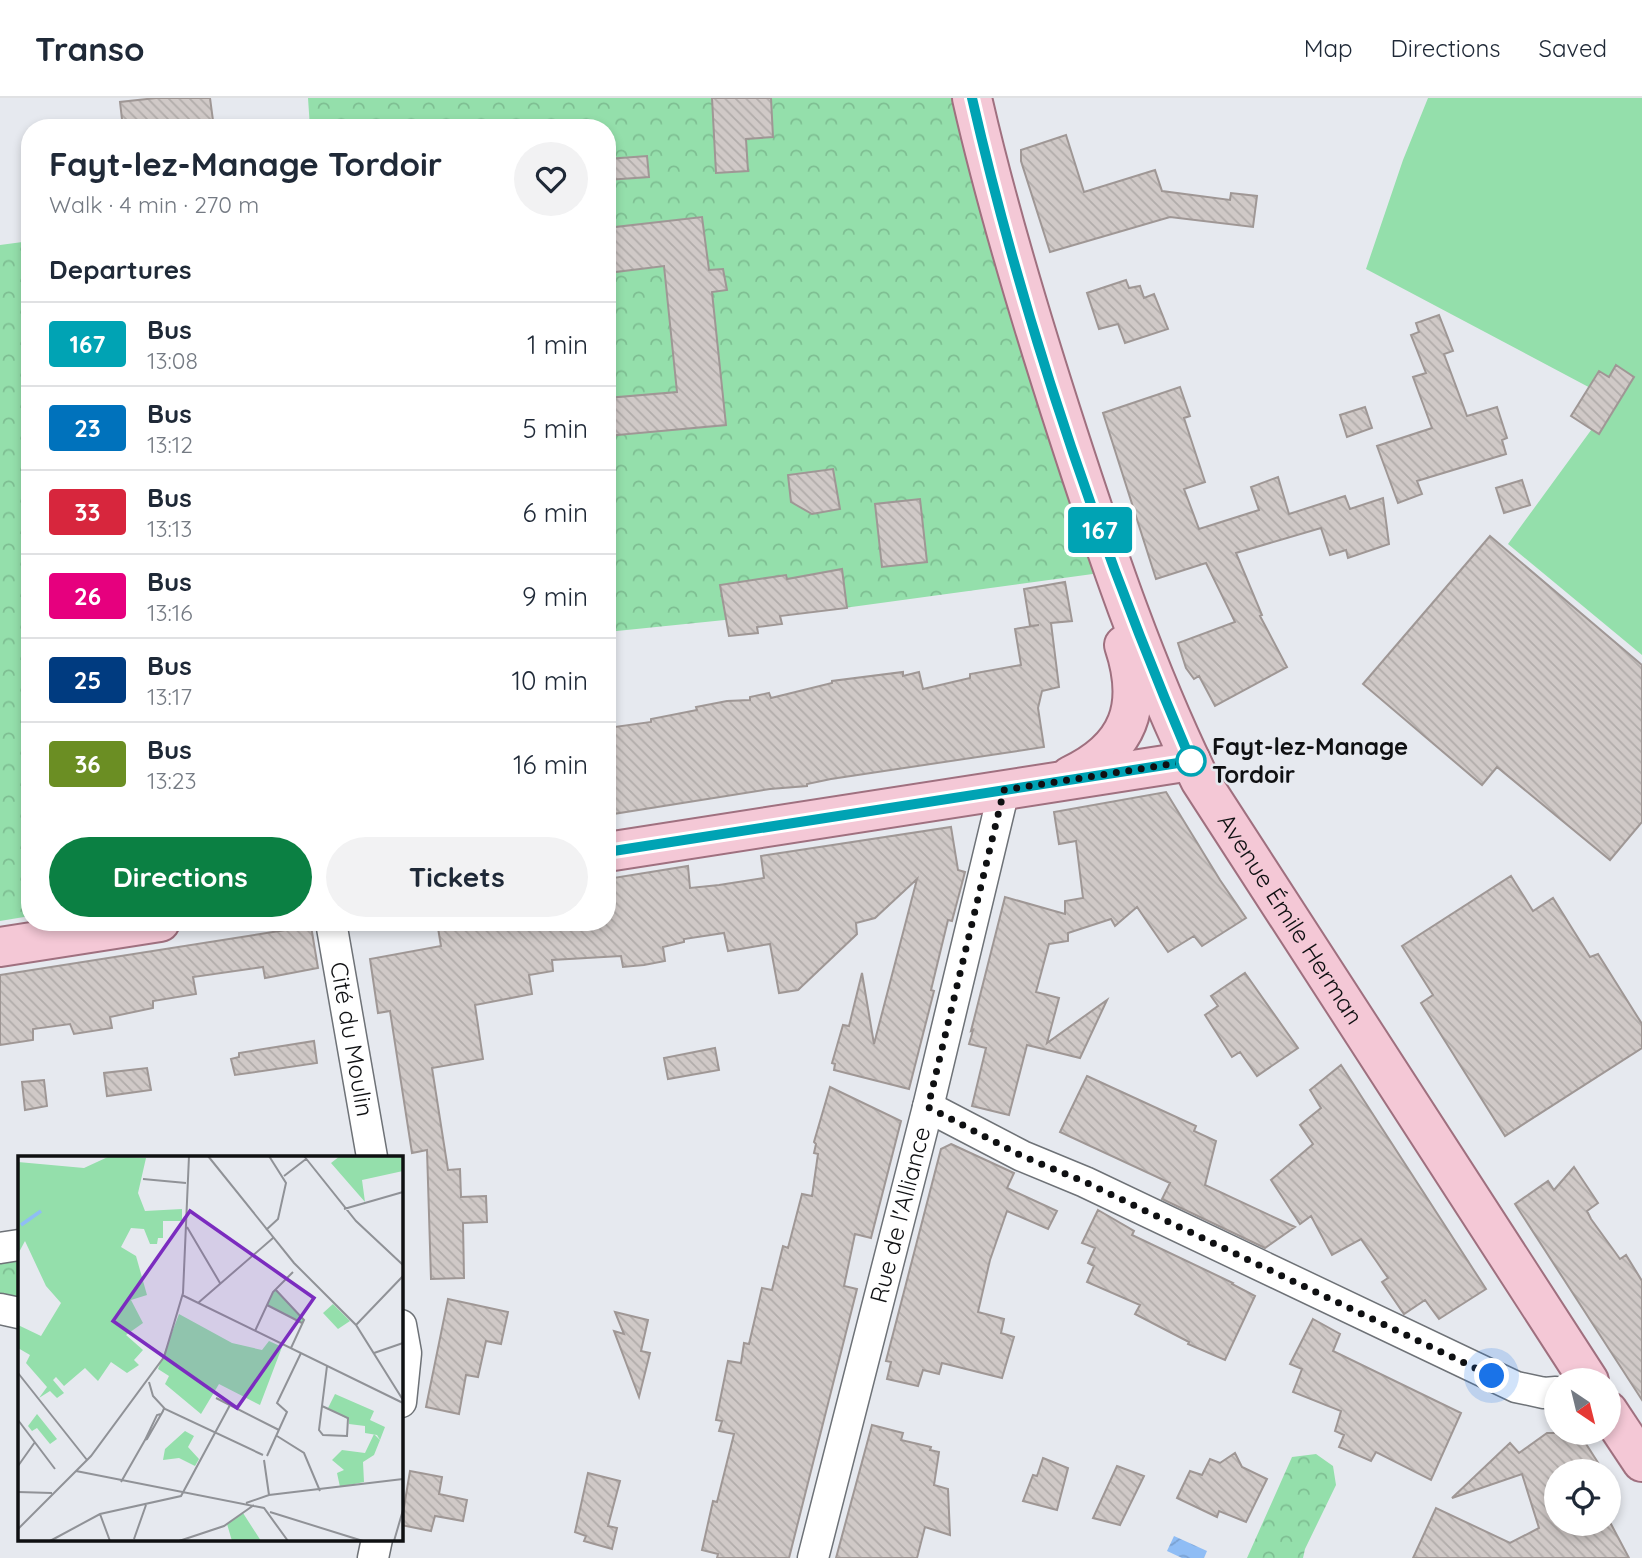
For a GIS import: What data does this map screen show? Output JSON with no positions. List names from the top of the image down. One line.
{"streets":{"main road":["Avenue Émile Herman"],"street":["Cité du Moulin","Rue de l'Alliance"]},"places":["Fayt-lez-Manage Tordoir"],"lines":["bus line 167"],"north":"bottom right","page":{"header":"Transo","nav":["Map","Directions","Saved"],"on_map":"167","heading":[["Fayt-lez-Manage Tordoir","Walk · 4 min · 270 m"],"Departures"],"list":[{"mark":"167","name":"Bus","note":"13:08","value":"1 min"},{"mark":"23","name":"Bus","note":"13:12","value":"5 min"},{"mark":"33","name":"Bus","note":"13:13","value":"6 min"},{"mark":"26","name":"Bus","note":"13:16","value":"9 min"},{"mark":"25","name":"Bus","note":"13:17","value":"10 min"},{"mark":"36","name":"Bus","note":"13:23","value":"16 min"}],"buttons":["Directions","Tickets"]}}
